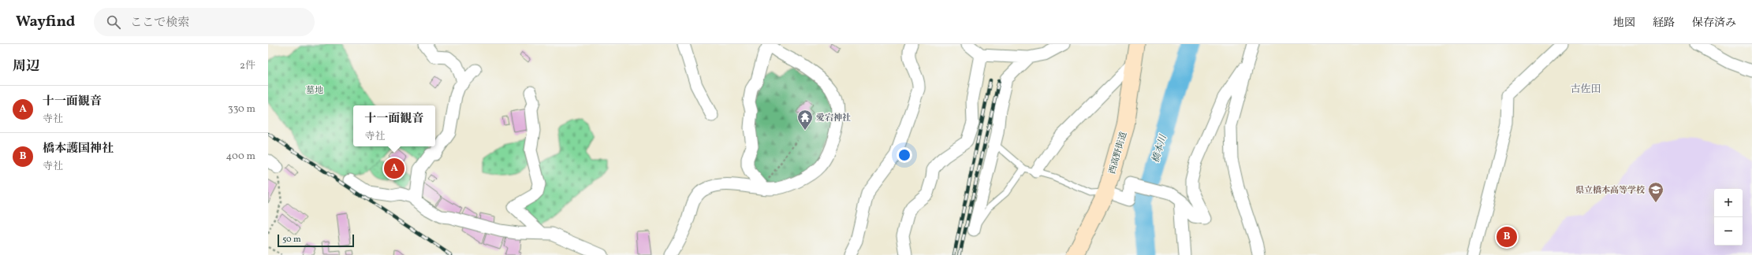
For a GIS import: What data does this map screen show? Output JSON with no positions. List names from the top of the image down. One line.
{"streets":{"street":["西高野街道"]},"districts":["古佐田"],"water":["橋本川"],"parks":["墓地"],"places":{"temple":["愛宕神社"],"school or university":["県立橋本高等学校"]},"scale_bar":"50 m","page":{"header":"Wayfind","search":"ここで検索","nav":["地図","経路","保存済み"],"heading":["周辺","2件"],"list":[{"mark":"A","name":"十一面観音","note":"寺社","value":"330 m"},{"mark":"B","name":"橋本護国神社","note":"寺社","value":"400 m"}],"popup":["十一面観音","寺社"],"pins":["A","B"],"map_buttons":["+","−"],"scale":"50 m"}}
